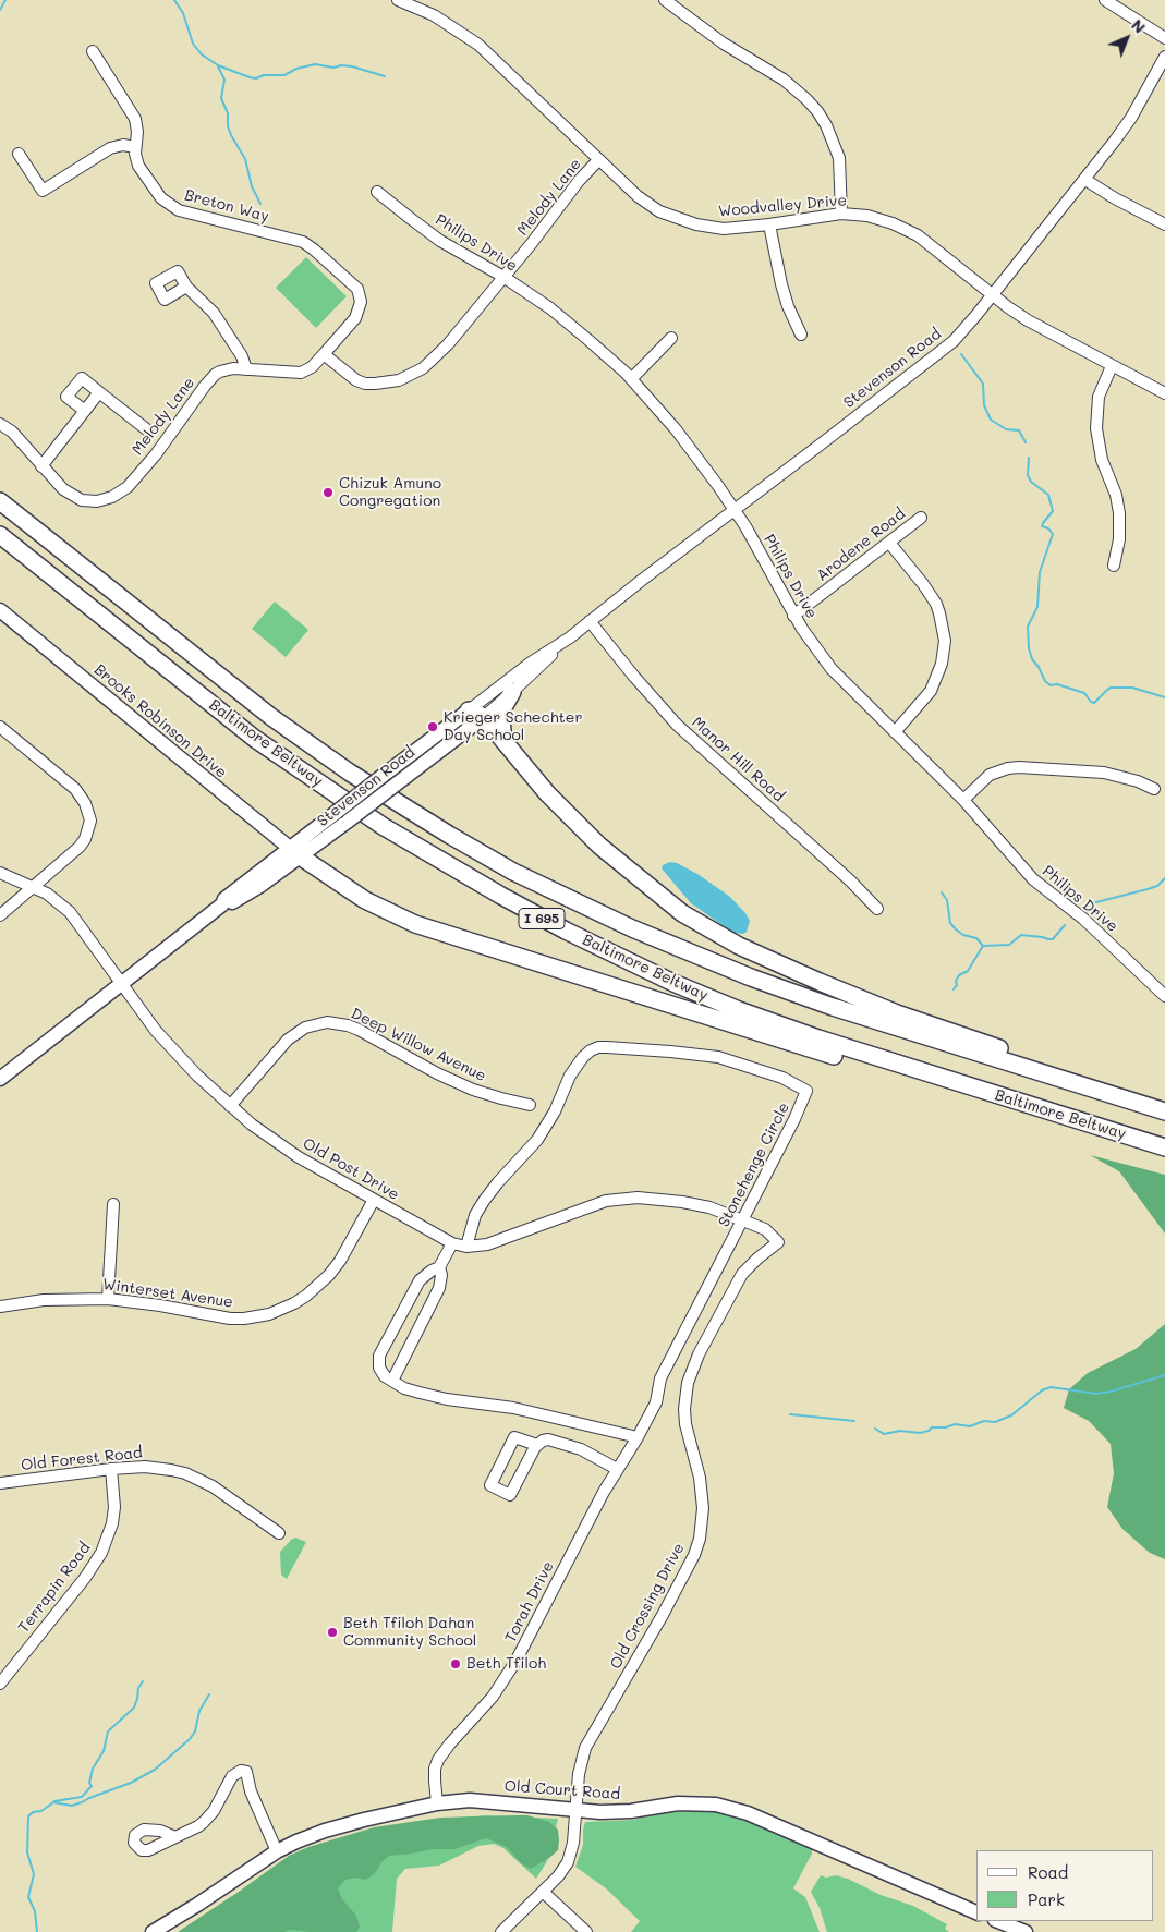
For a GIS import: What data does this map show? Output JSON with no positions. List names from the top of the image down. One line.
{"streets":{"highway":["Baltimore Beltway","I 695"],"main road":["Stevenson Road","Brooks Robinson Drive","Old Court Road"],"street":["Melody Lane","Breton Way","Woodvalley Drive","Philips Drive","Arodene Road","Manor Hill Road","Deep Willow Avenue","Stonehenge Circle","Old Post Drive","Winterset Avenue","Old Forest Road","Terrapin Road","Torah Drive","Old Crossing Drive"]},"crossings":[["Melody Lane","Breton Way"],["Melody Lane","Woodvalley Drive"],["Melody Lane","Philips Drive"],["Woodvalley Drive","Stevenson Road"],["Philips Drive","Stevenson Road"],["Philips Drive","Arodene Road"],["Stevenson Road","Brooks Robinson Drive"],["Stevenson Road","Manor Hill Road"],["Stevenson Road","Old Post Drive"],["Deep Willow Avenue","Old Post Drive"],["Stonehenge Circle","Old Post Drive"],["Stonehenge Circle","Torah Drive"],["Old Post Drive","Winterset Avenue"],["Old Post Drive","Old Crossing Drive"],["Old Forest Road","Terrapin Road"],["Torah Drive","Old Court Road"],["Old Crossing Drive","Old Court Road"]],"places":["Chizuk Amuno Congregation","Krieger Schechter Day School","Beth Tfiloh Dahan Community School","Beth Tfiloh"],"legend":["Road","Park"],"north":"top right"}
